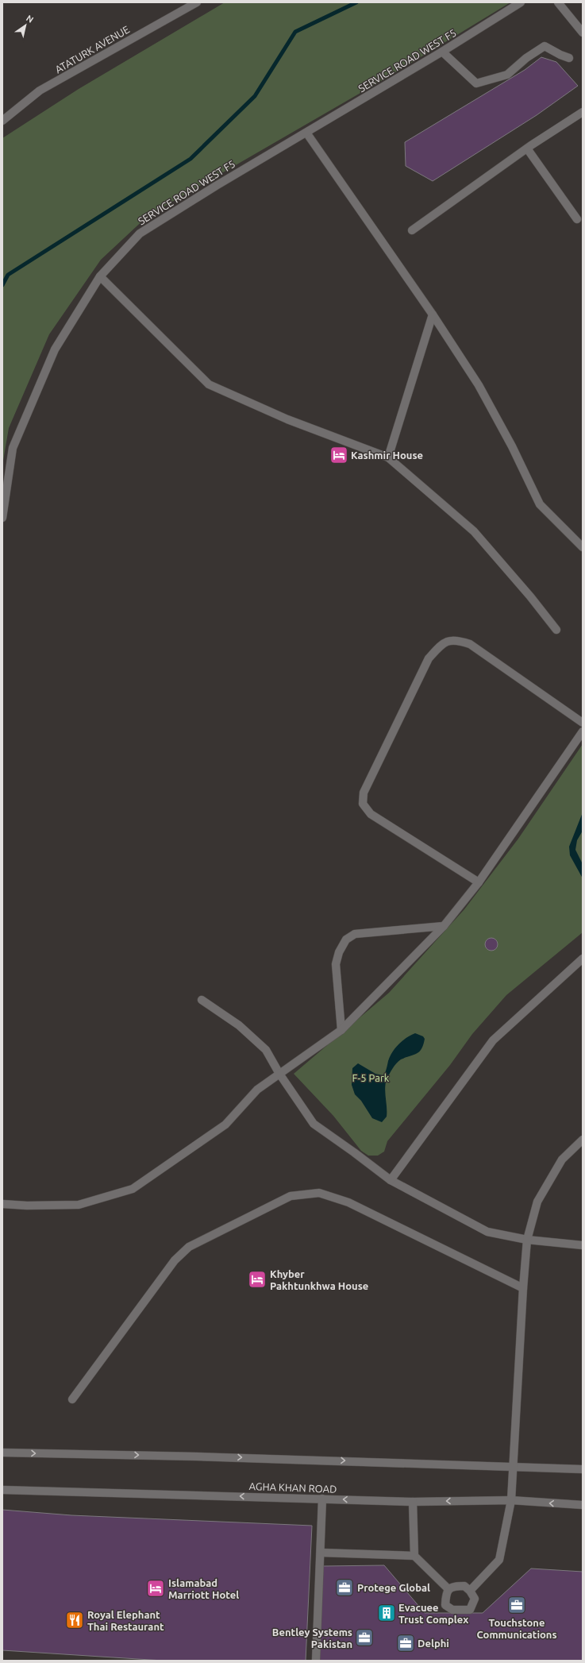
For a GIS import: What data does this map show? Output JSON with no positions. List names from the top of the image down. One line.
{"streets":{"street":["ATATURK AVENUE","SERVICE ROAD WEST F5","AGHA KHAN ROAD"]},"parks":["F-5 Park"],"places":{"hotel":["Kashmir House","Khyber Pakhtunkhwa House","Islamabad Marriott Hotel"],"office":["Protege Global","Touchstone Communications","Bentley Systems Pakistan","Delphi"],"building":["Evacuee Trust Complex"],"restaurant":["Royal Elephant Thai Restaurant"]},"north":"top right"}
